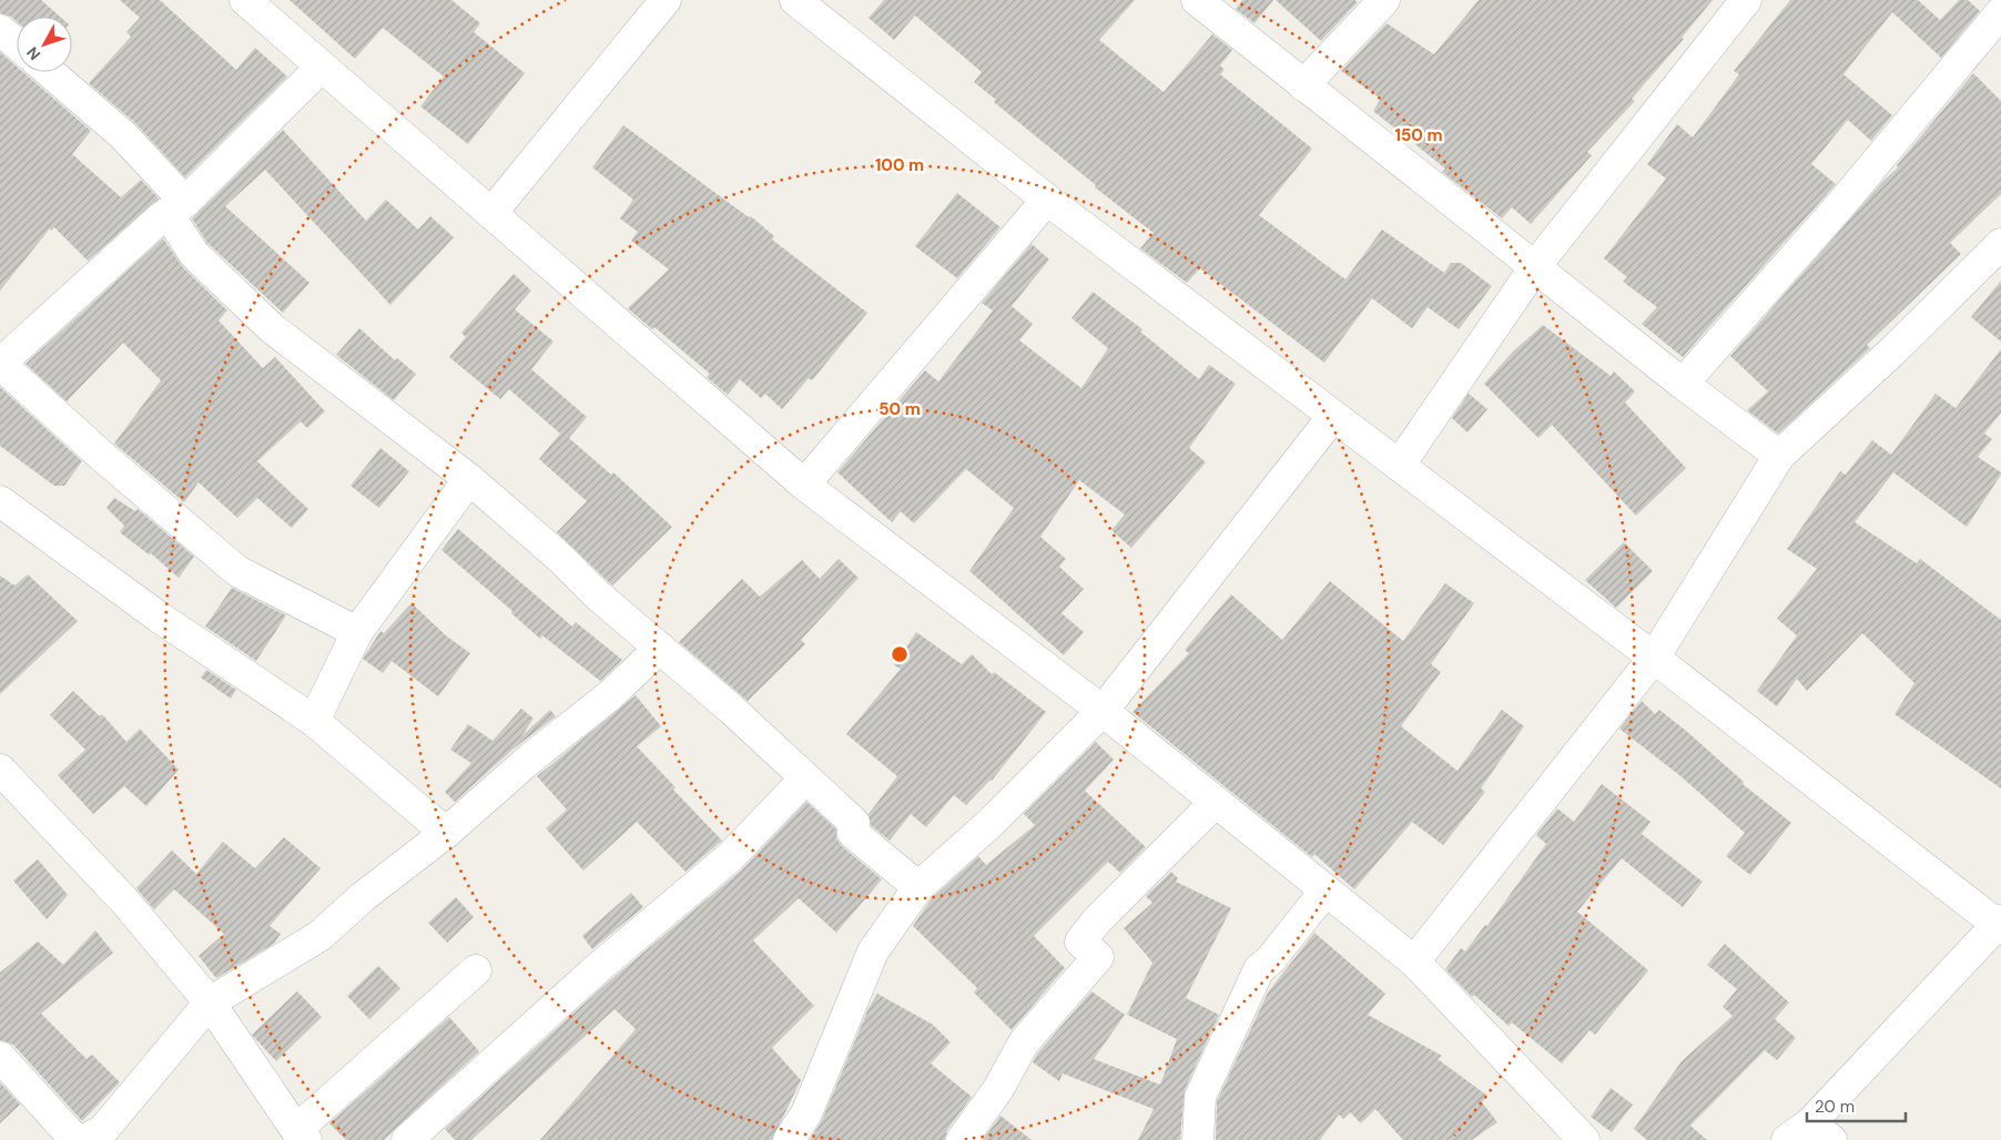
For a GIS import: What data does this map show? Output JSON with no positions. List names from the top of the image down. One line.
{"scale_bar":"20 m","north":"bottom left","rings":["150 m","100 m","50 m"]}
